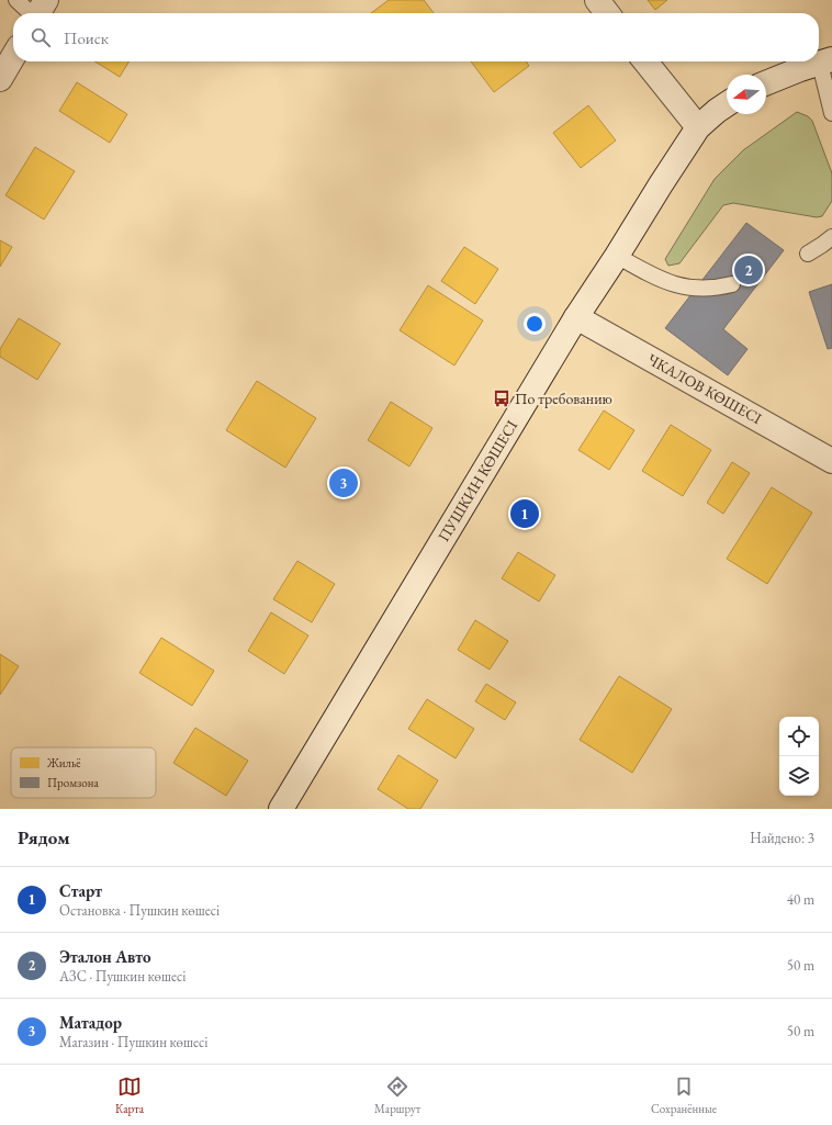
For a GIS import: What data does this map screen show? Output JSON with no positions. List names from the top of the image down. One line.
{"streets":{"street":["ЧКАЛОВ КӨШЕСІ","ПУШКИН КӨШЕСІ"]},"crossings":[["ЧКАЛОВ КӨШЕСІ","ПУШКИН КӨШЕСІ"]],"places":{"bus stop":["По требованию"]},"legend":["Жильё","Промзона"],"north":"left","page":{"search":"Поиск","pins":["2","3","1"],"heading":["Рядом","Найдено: 3"],"list":[{"mark":"1","name":"Старт","note":"Остановка · Пушкин көшесі","value":"40 m"},{"mark":"2","name":"Эталон Авто","note":"АЗС · Пушкин көшесі","value":"50 m"},{"mark":"3","name":"Матадор","note":"Магазин · Пушкин көшесі","value":"50 m"}],"nav":["Карта","Маршрут","Сохранённые"]}}
